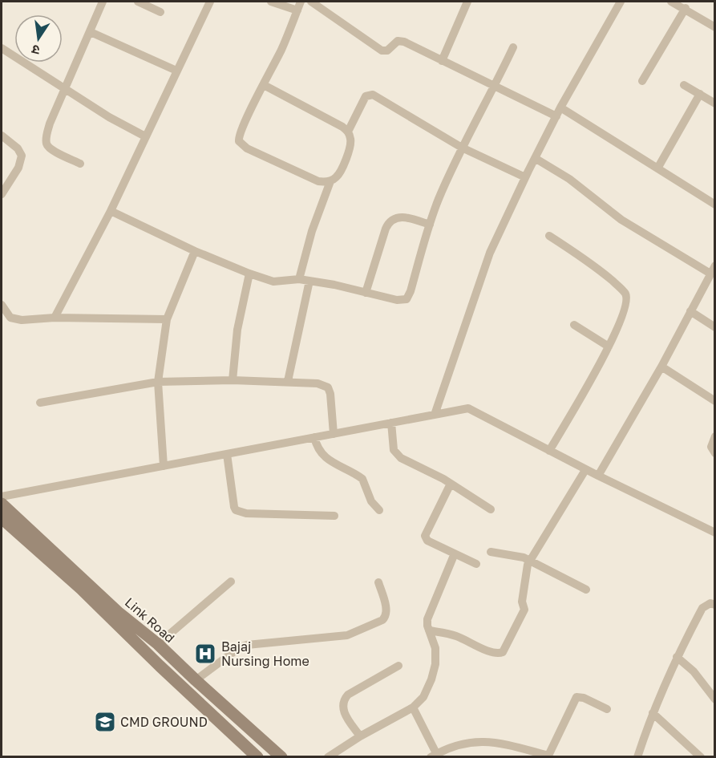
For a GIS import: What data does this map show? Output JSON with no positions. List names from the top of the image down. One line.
{"streets":{"main road":["Link Road"]},"places":{"hospital":["Bajaj Nursing Home"],"school or university":["CMD GROUND"]},"north":"bottom"}
